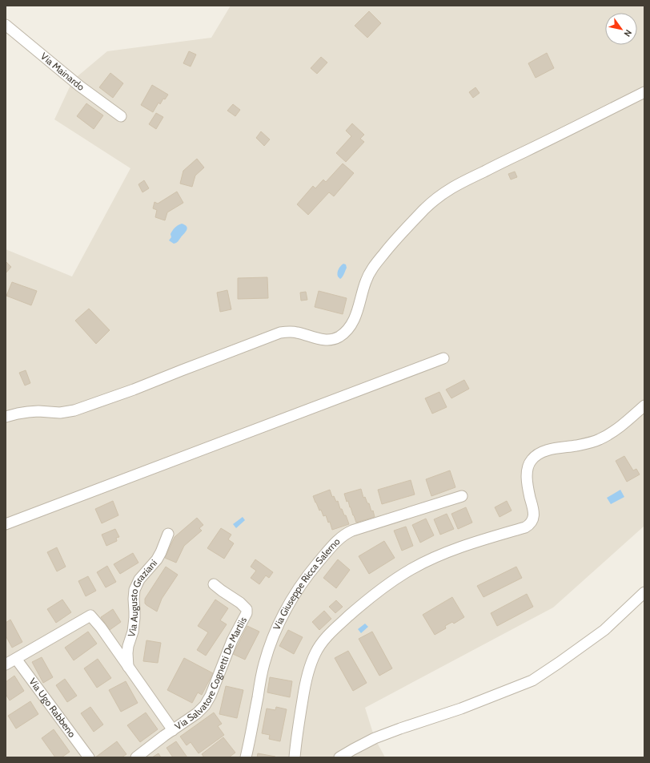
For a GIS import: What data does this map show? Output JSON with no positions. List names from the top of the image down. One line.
{"streets":{"street":["Via Mainardo","Via Giuseppe Ricca Salerno","Via Augusto Graziani","Via Salvatore Cognetti De Martiis","Via Ugo Rabbeno"]},"north":"bottom right"}
